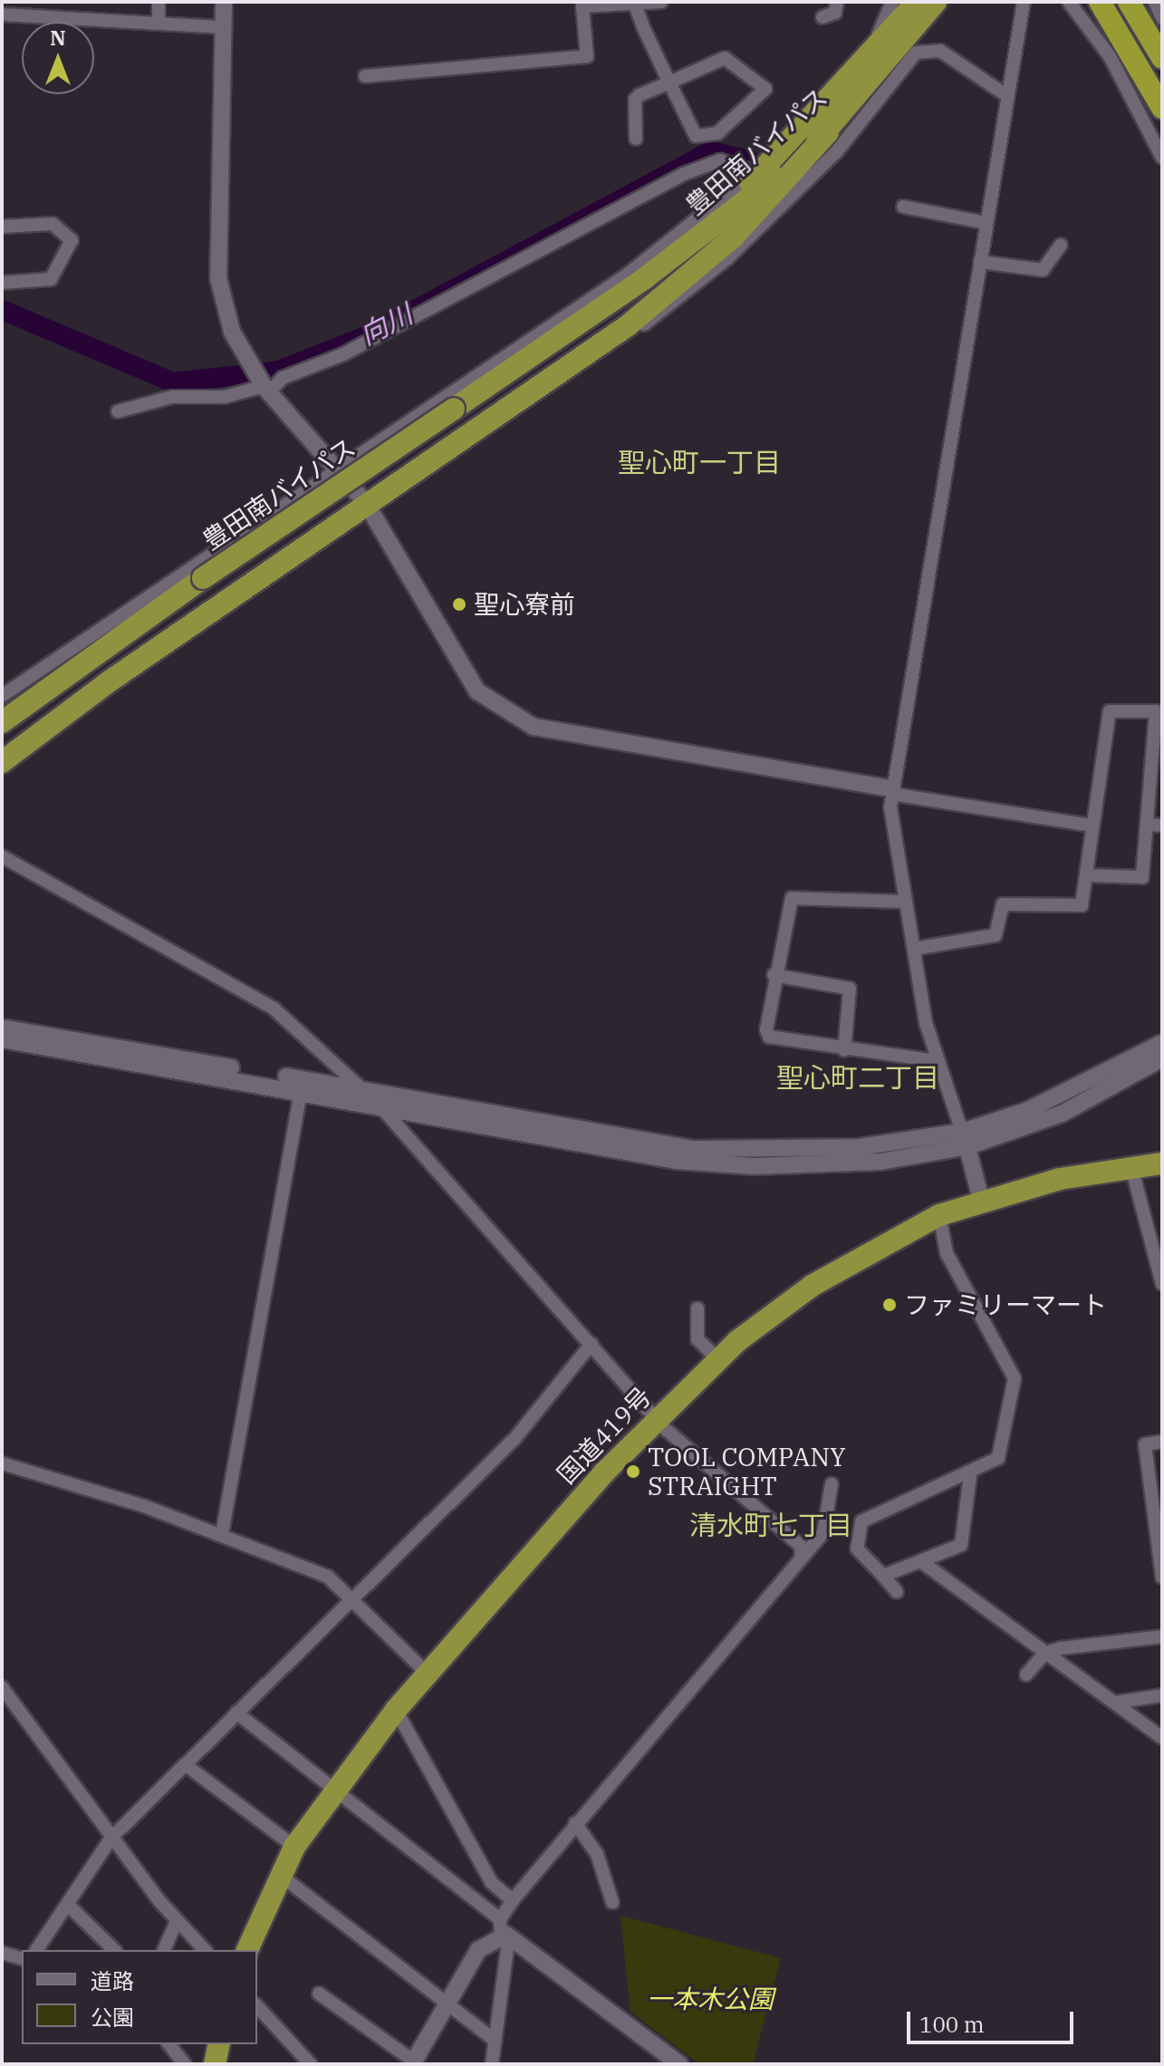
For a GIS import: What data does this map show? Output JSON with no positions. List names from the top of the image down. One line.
{"streets":{"highway":["豊田南バイパス","国道419号"]},"districts":["聖心町一丁目","聖心町二丁目","清水町七丁目"],"water":["向川"],"parks":["一本木公園"],"places":["聖心寮前","ファミリーマート","TOOL COMPANY STRAIGHT"],"legend":["道路","公園"],"scale_bar":"100 m","north":"top"}
